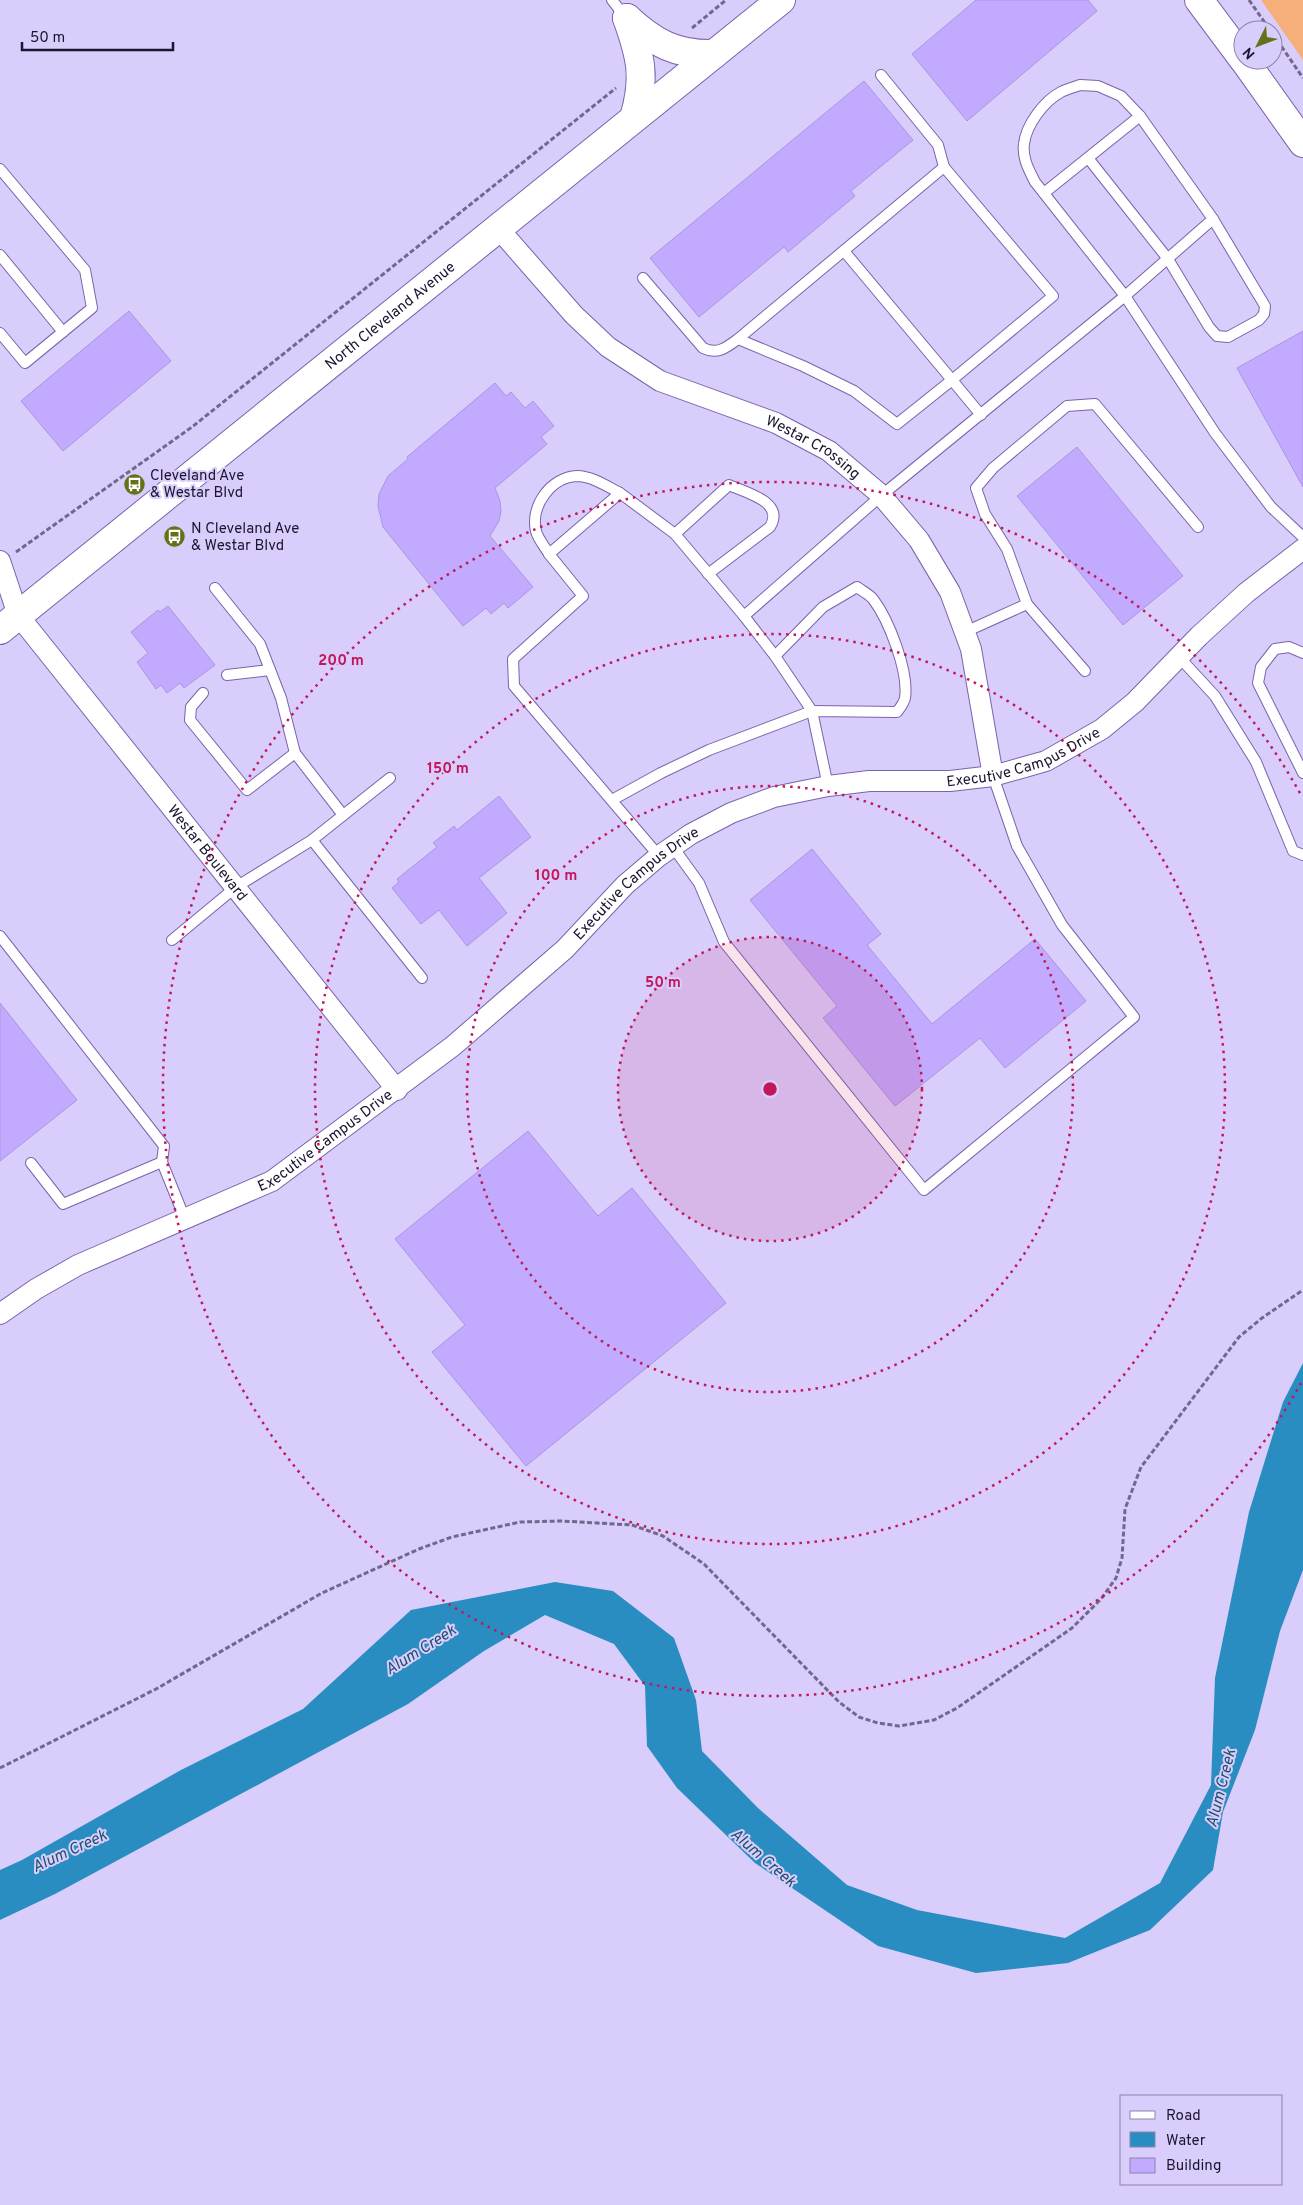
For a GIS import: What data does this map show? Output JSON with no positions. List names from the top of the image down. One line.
{"streets":{"main road":["North Cleveland Avenue"],"street":["Westar Crossing","Executive Campus Drive","Westar Boulevard"]},"crossings":[["North Cleveland Avenue","Westar Crossing"],["North Cleveland Avenue","Westar Boulevard"],["Westar Crossing","Executive Campus Drive"],["Executive Campus Drive","Westar Boulevard"]],"water":["Alum Creek"],"places":{"bus stop":["Cleveland Ave & Westar Blvd","N Cleveland Ave & Westar Blvd"]},"legend":["Road","Water","Building"],"scale_bar":"50 m","north":"bottom left","rings":["200 m","150 m","100 m","50 m"]}
